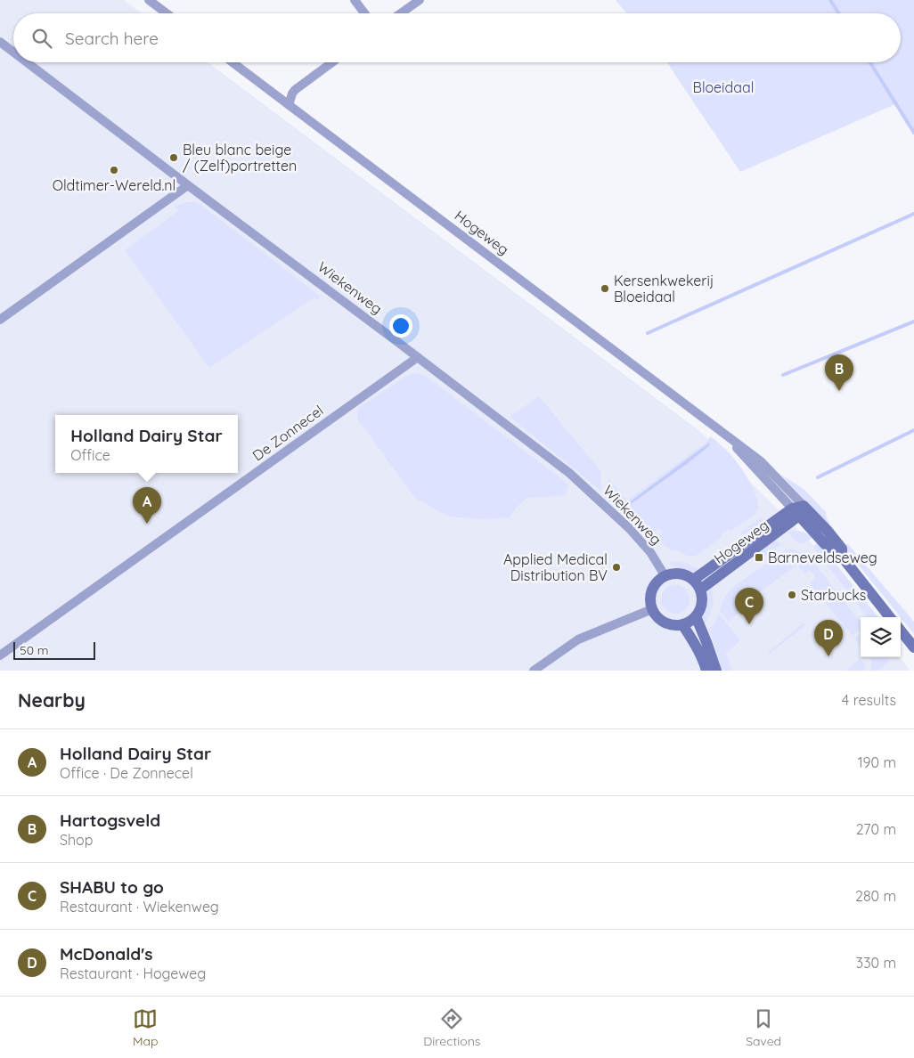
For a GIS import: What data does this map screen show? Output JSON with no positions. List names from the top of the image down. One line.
{"streets":{"street":["Hogeweg","Wiekenweg","De Zonnecel"]},"crossings":[["Hogeweg","Wiekenweg"],["Wiekenweg","De Zonnecel"]],"parks":["Bloeidaal"],"places":{"other":["Bleu blanc beige / (Zelf)portretten","Oldtimer-Wereld.nl","Kersenkwekerij Bloeidaal","Applied Medical Distribution BV","Starbucks"],"transit":["Barneveldseweg"]},"scale_bar":"50 m","page":{"search":"Search here","pins":["B","A","C","D"],"popup":["Holland Dairy Star","Office"],"scale":"50 m","heading":["Nearby","4 results"],"list":[{"mark":"A","name":"Holland Dairy Star","note":"Office · De Zonnecel","value":"190 m"},{"mark":"B","name":"Hartogsveld","note":"Shop","value":"270 m"},{"mark":"C","name":"SHABU to go","note":"Restaurant · Wiekenweg","value":"280 m"},{"mark":"D","name":"McDonald's","note":"Restaurant · Hogeweg","value":"330 m"}],"nav":["Map","Directions","Saved"]}}
